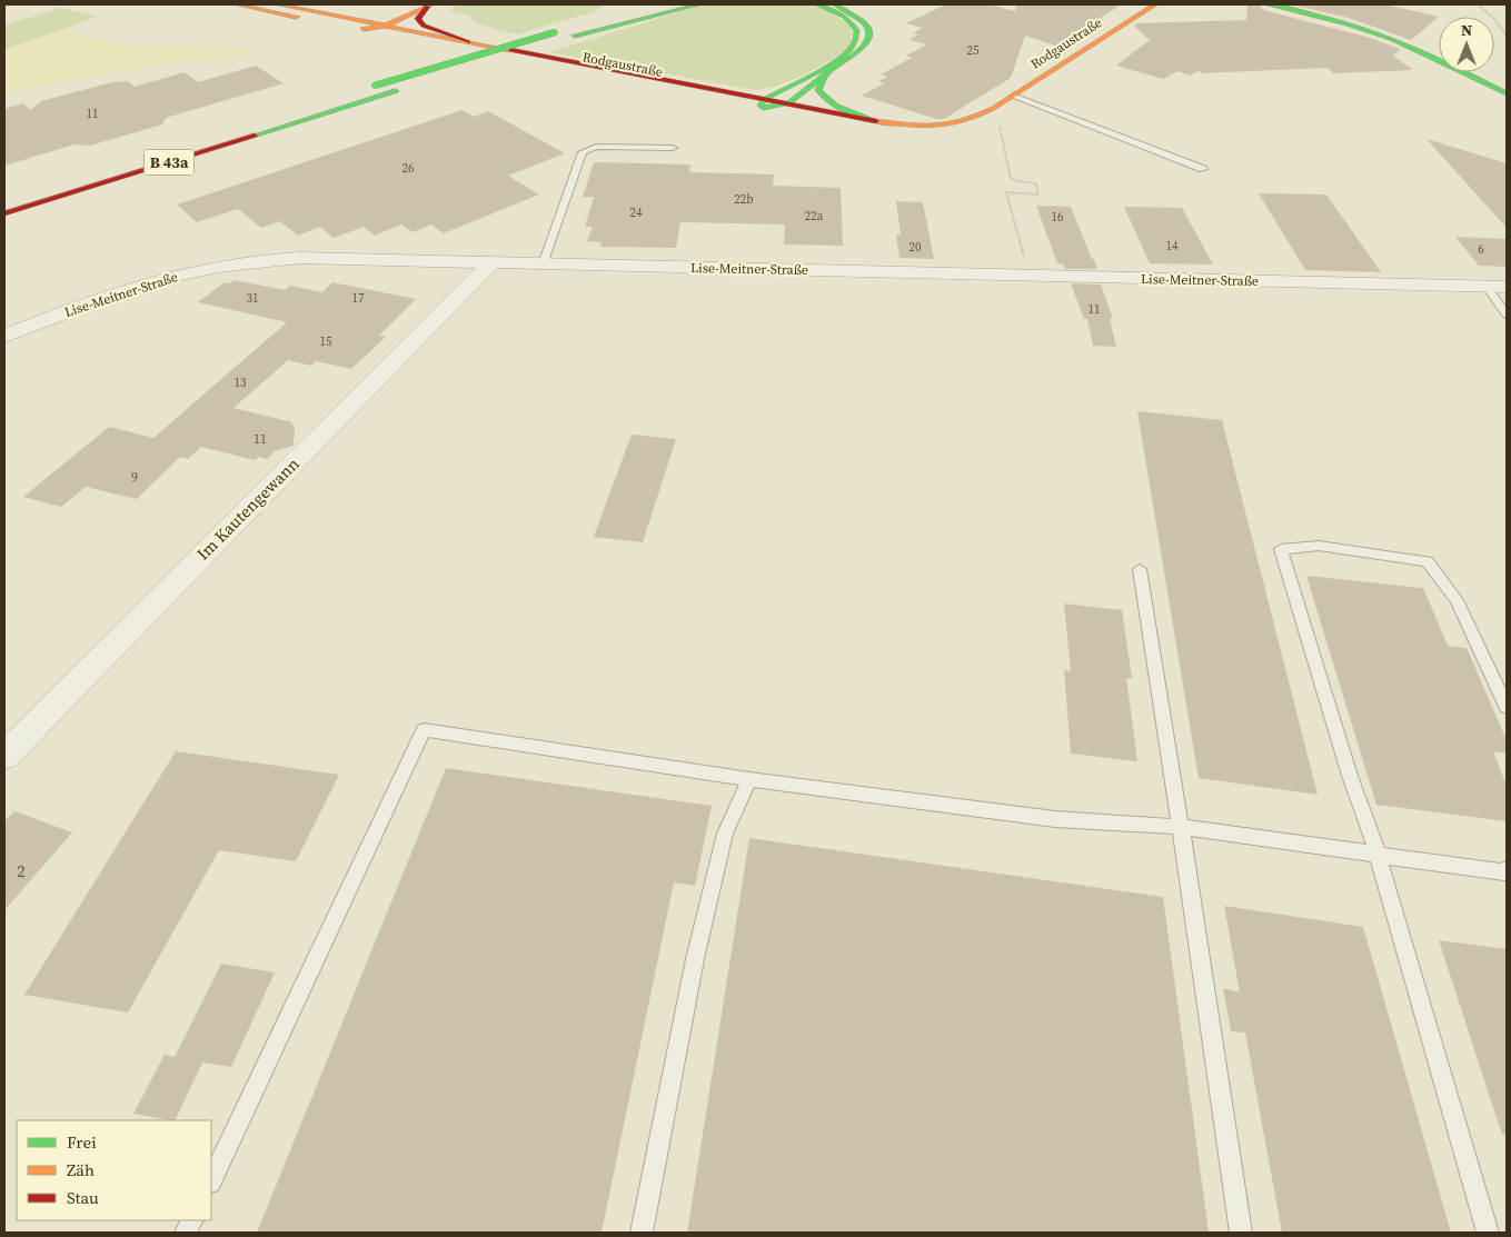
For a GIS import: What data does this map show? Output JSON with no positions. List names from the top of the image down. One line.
{"streets":{"main road":["Rodgaustraße","B 43a"],"street":["Lise-Meitner-Straße","Im Kautengewann"]},"crossings":[["Lise-Meitner-Straße","Im Kautengewann"]],"house_numbers":["25","11","26","22b","24","22a","16","14","20","6","31","17","11","15","13","11","9","2"],"legend":["Frei","Zäh","Stau"],"north":"top"}
